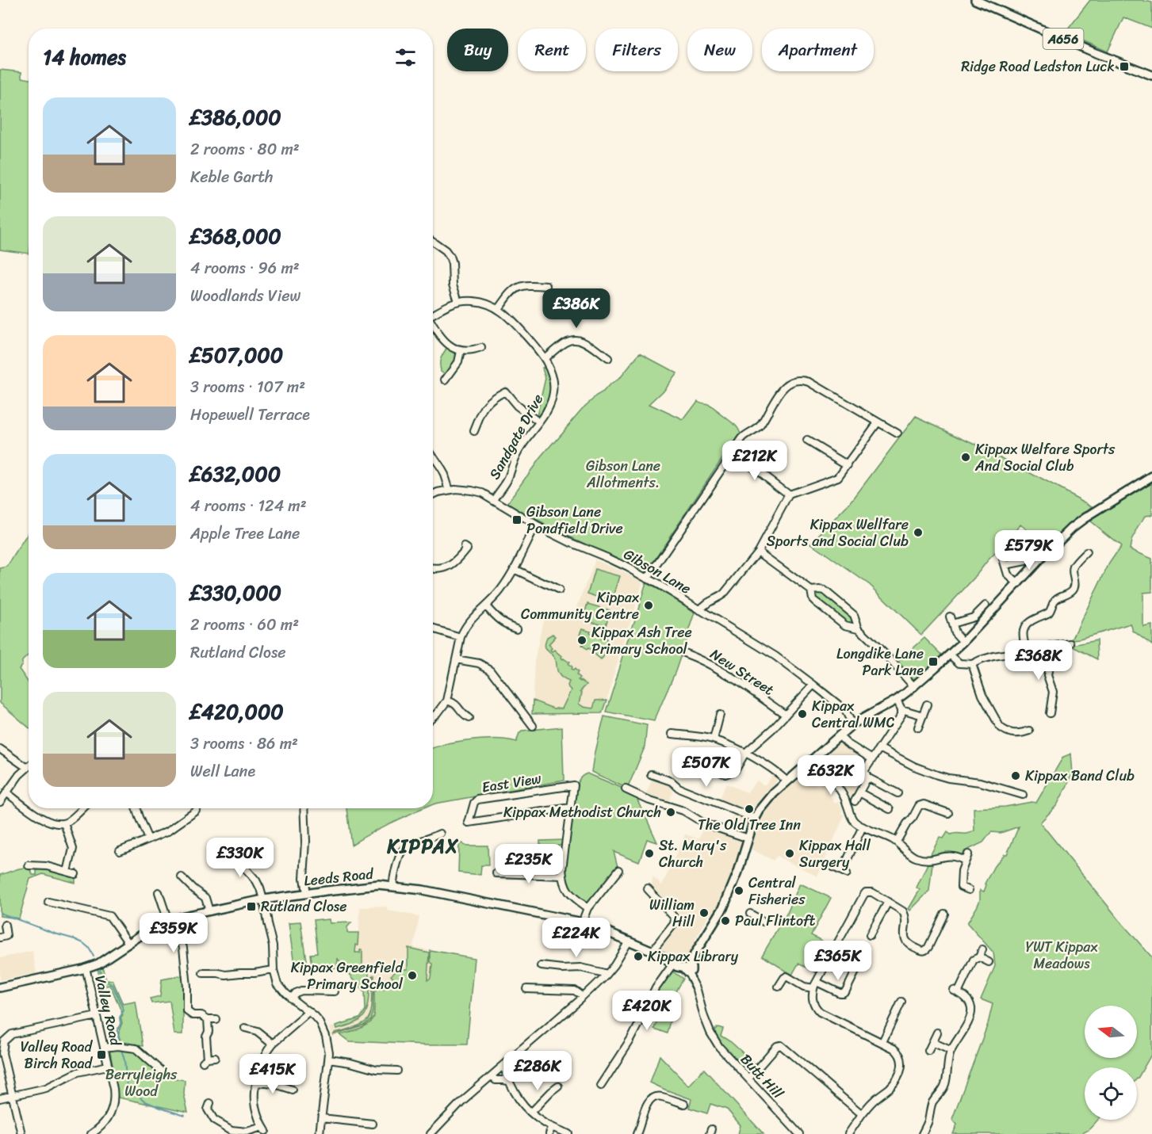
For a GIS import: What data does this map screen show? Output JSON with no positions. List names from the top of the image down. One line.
{"streets":{"main road":["A656","Leeds Road"],"street":["Sandgate Drive","Gibson Lane","New Street","East View","Valley Road","Butt Hill"]},"crossings":[["Sandgate Drive","Gibson Lane"],["Leeds Road","Valley Road"],["Leeds Road","Butt Hill"]],"districts":["KIPPAX"],"parks":["Gibson Lane Allotments.","YWT Kippax Meadows","Berryleighs Wood"],"places":{"transit":["Ridge Road Ledston Luck","Gibson Lane Pondfield Drive","Longdike Lane Park Lane","Rutland Close","Valley Road Birch Road"],"other":["Kippax Welfare Sports And Social Club","Kippax Wellfare Sports and Social Club","Kippax Community Centre","Kippax Ash Tree Primary School","Kippax Central WMC","Kippax Band Club","The Old Tree Inn","Kippax Methodist Church","St. Mary's Church","Kippax Hall Surgery","Central Fisheries","William Hill","Paul Flintoft","Kippax Library","Kippax Greenfield Primary School"]},"north":"left","page":{"chip":["Buy","Rent","Filters","New","Apartment"],"heading":"14 homes","list":[{"name":"£386,000","note":"2 rooms · 80 m² · Keble Garth"},{"name":"£368,000","note":"4 rooms · 96 m² · Woodlands View"},{"name":"£507,000","note":"3 rooms · 107 m² · Hopewell Terrace"},{"name":"£632,000","note":"4 rooms · 124 m² · Apple Tree Lane"},{"name":"£330,000","note":"2 rooms · 60 m² · Rutland Close"},{"name":"£420,000","note":"3 rooms · 86 m² · Well Lane"}],"price":["£386K","£212K","£579K","£368K","£507K","£632K","£330K","£235K","£359K","£224K","£365K","£420K","£286K","£415K"]}}
